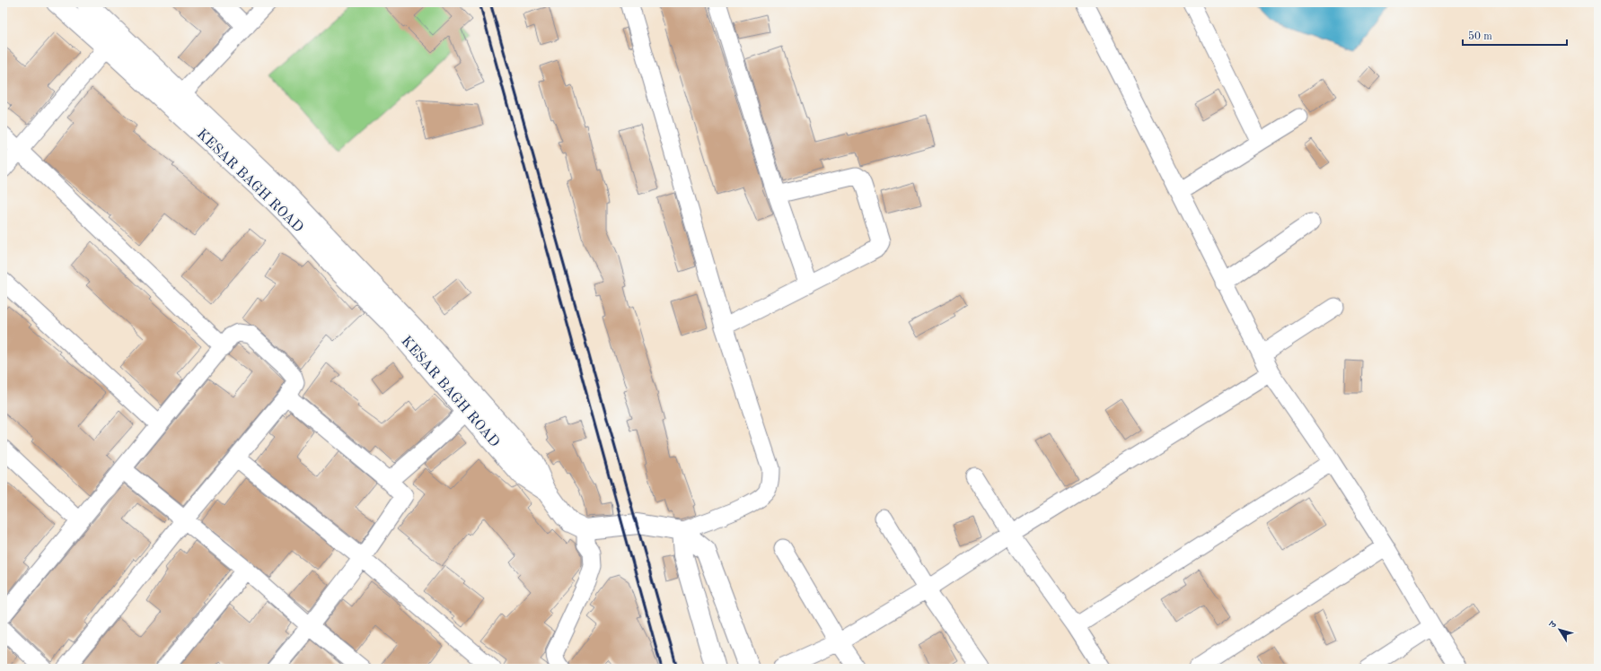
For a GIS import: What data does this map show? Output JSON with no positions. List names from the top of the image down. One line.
{"streets":{"main road":["KESAR BAGH ROAD"]},"scale_bar":"50 m","north":"top left"}
